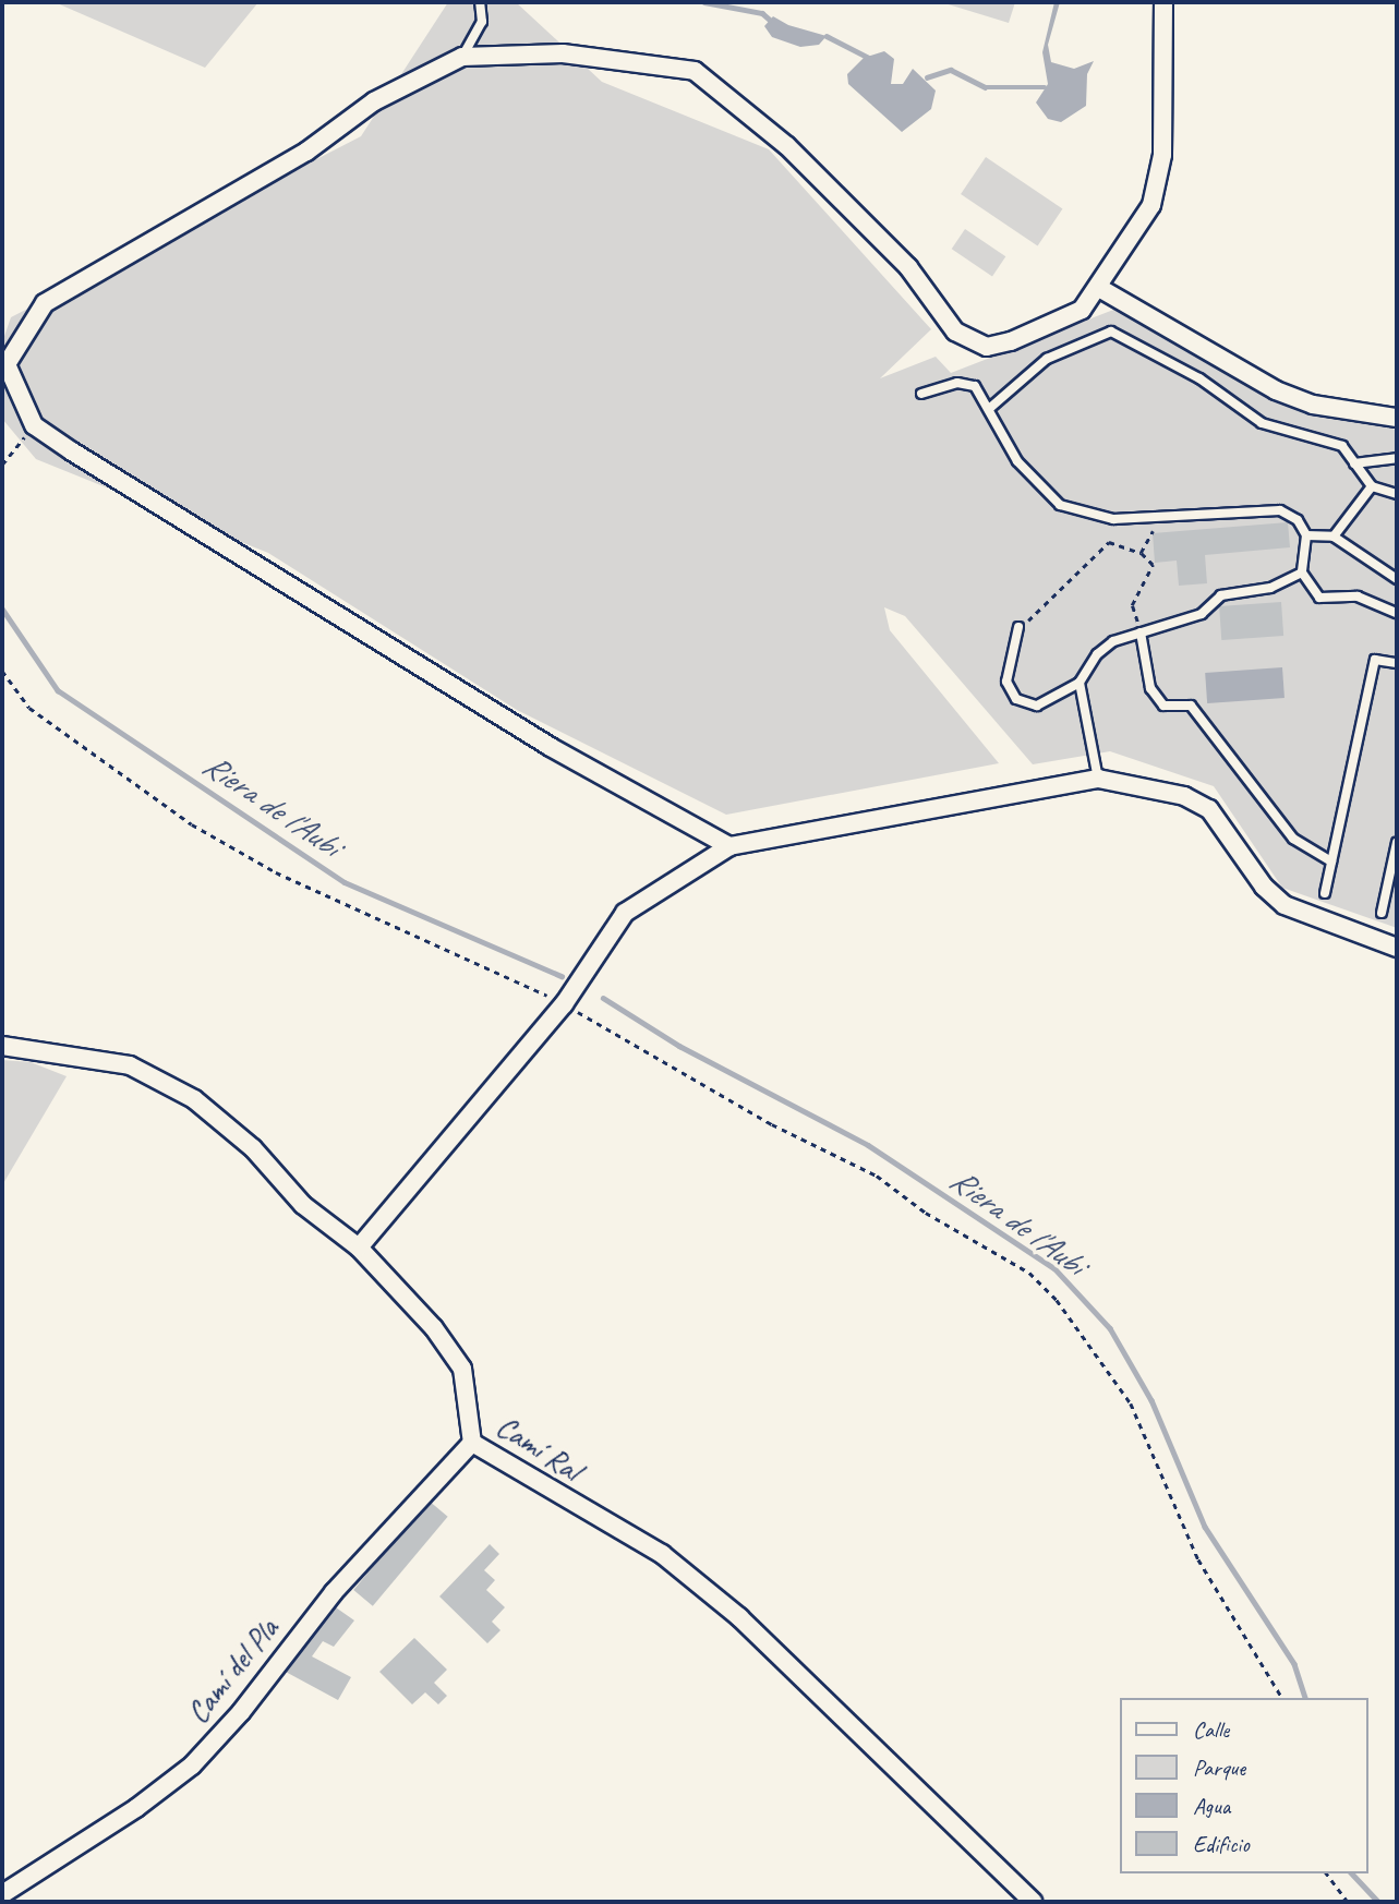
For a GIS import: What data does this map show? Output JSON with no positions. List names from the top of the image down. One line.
{"streets":{"street":["Camí Ral","Camí del Pla"]},"crossings":[["Camí Ral","Camí del Pla"]],"water":["Riera de l'Aubi"],"legend":["Calle","Parque","Agua","Edificio"]}
